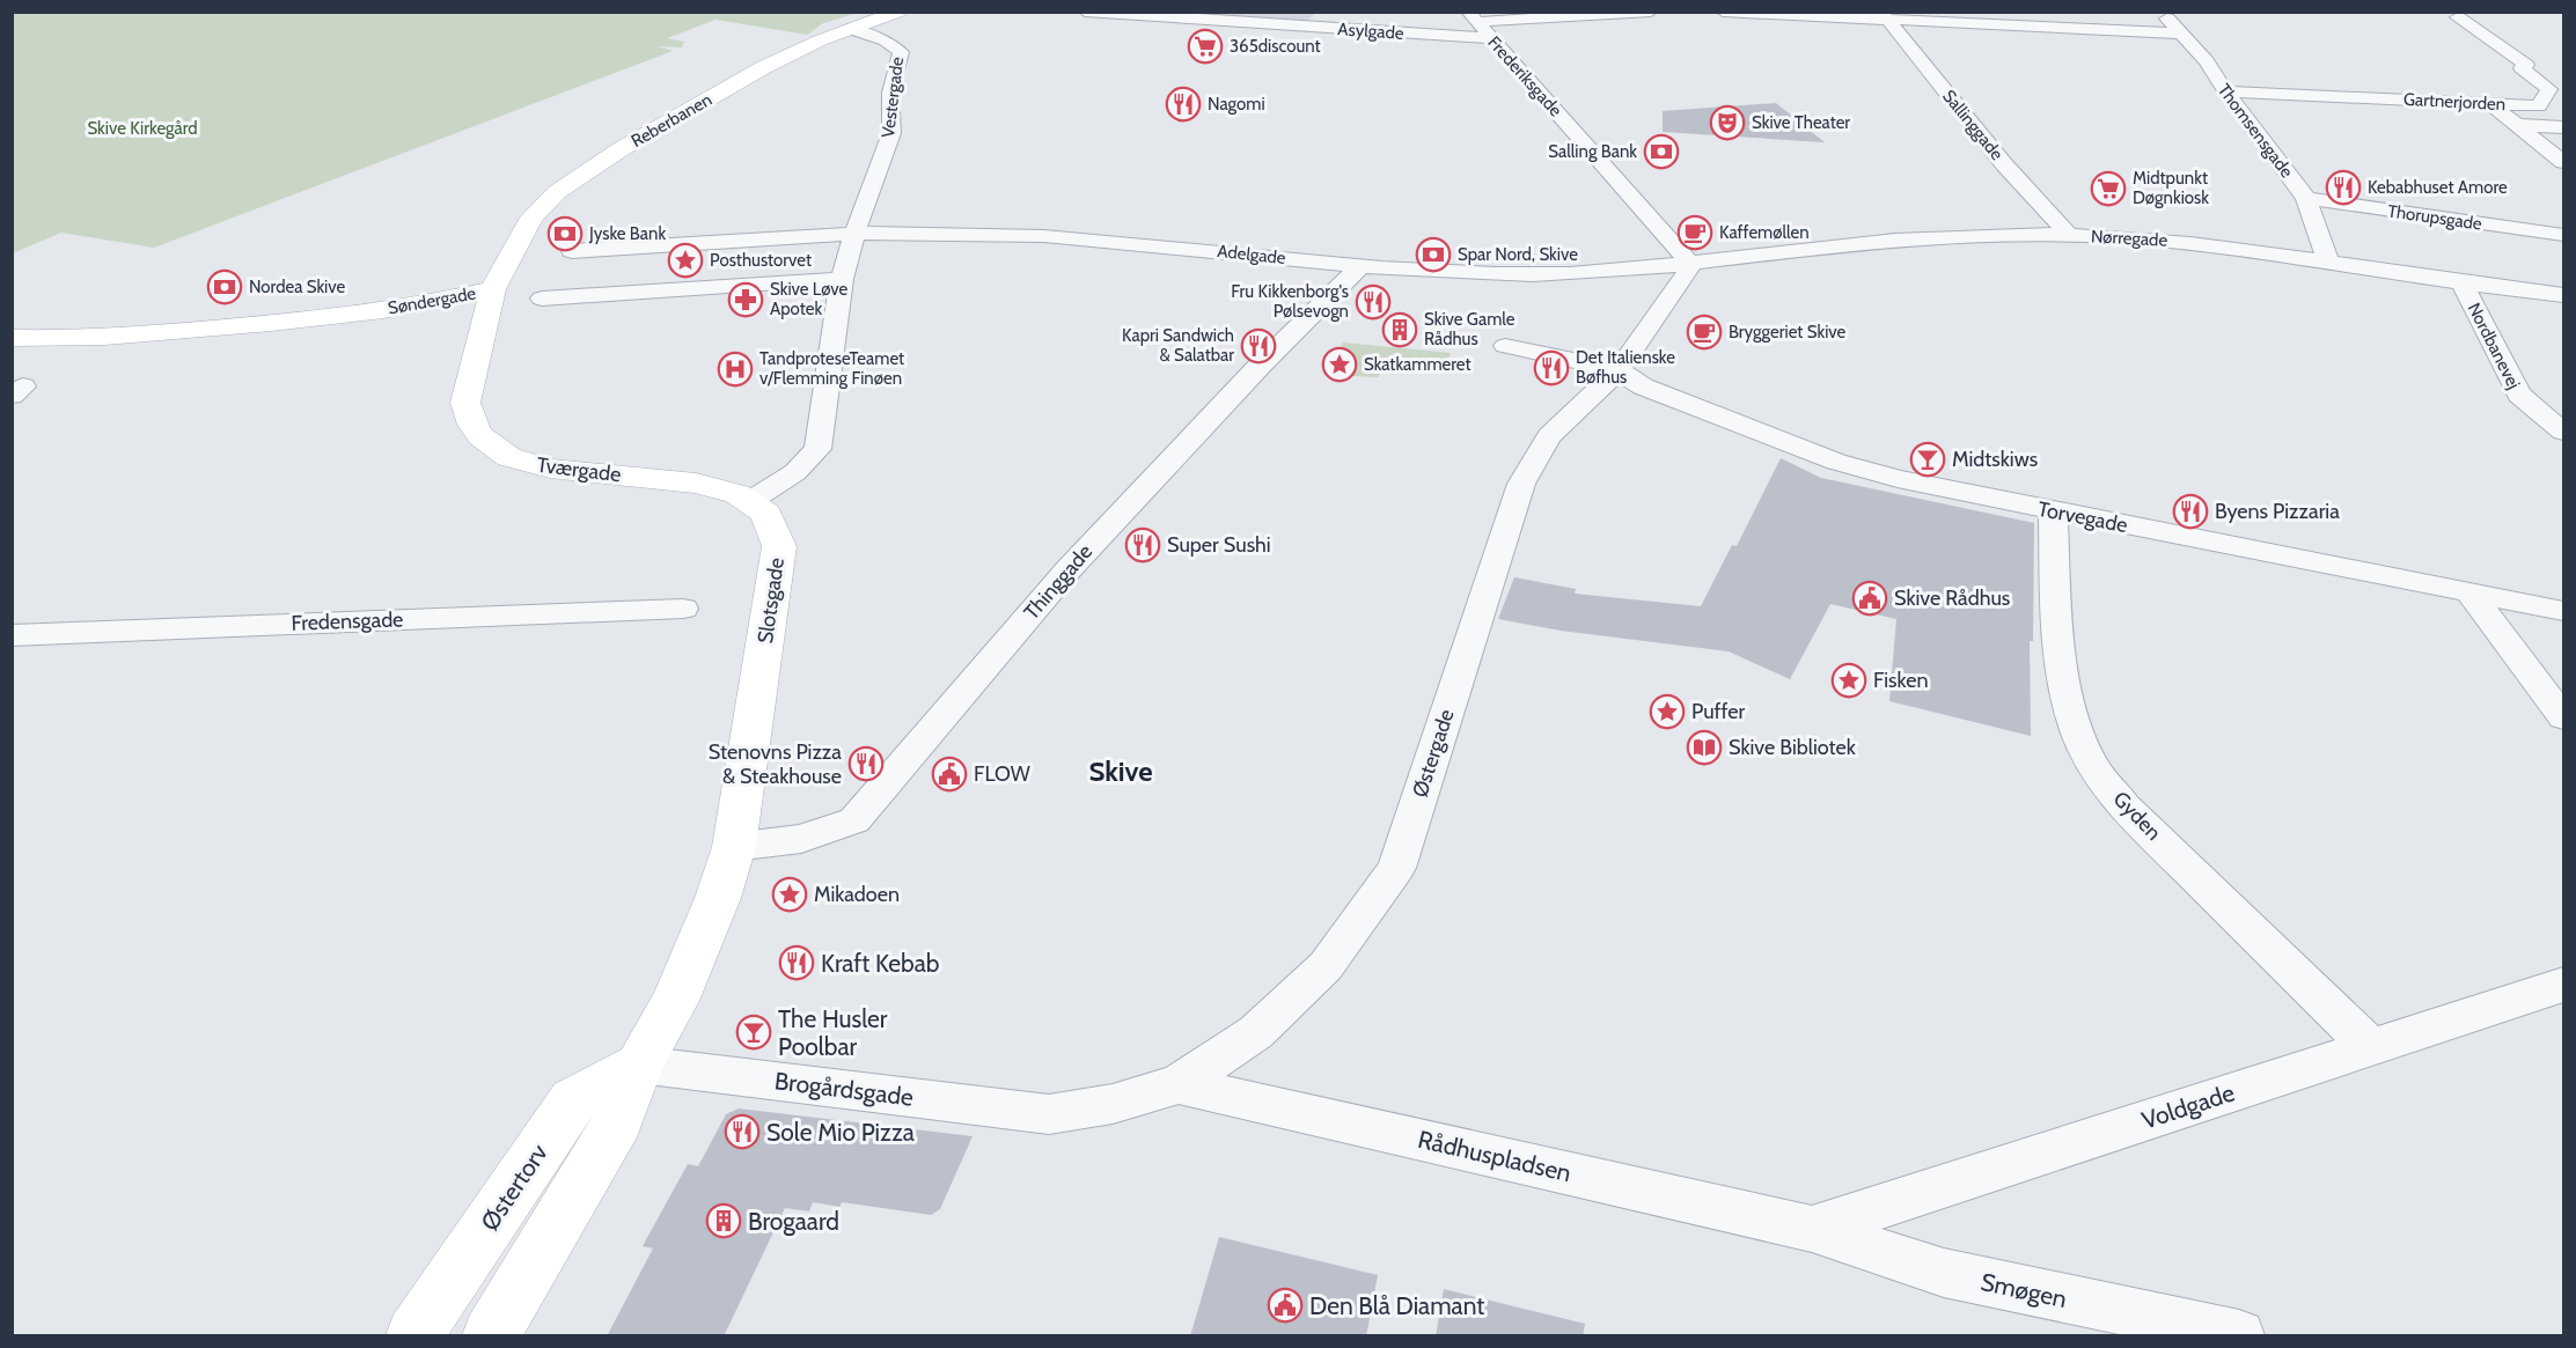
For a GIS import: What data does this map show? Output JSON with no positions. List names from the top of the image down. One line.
{"streets":{"street":["Asylgade","Frederiksgade","Vestergade","Gartnerjorden","Reberbanen","Sallinggade","Thomsensgade","Thorupsgade","Nørregade","Adelgade","Søndergade","Nordbanevej","Tværgade","Torvegade","Thinggade","Slotsgade","Fredensgade","Østergade","Gyden","Brogårdsgade","Voldgade","Rådhuspladsen","Østertorv","Smøgen"]},"crossings":[["Asylgade","Frederiksgade"],["Frederiksgade","Nørregade"],["Frederiksgade","Adelgade"],["Frederiksgade","Østergade"],["Vestergade","Reberbanen"],["Vestergade","Adelgade"],["Gartnerjorden","Thomsensgade"],["Reberbanen","Søndergade"],["Reberbanen","Tværgade"],["Sallinggade","Nørregade"],["Thomsensgade","Thorupsgade"],["Thomsensgade","Nørregade"],["Nørregade","Adelgade"],["Nørregade","Nordbanevej"],["Nørregade","Østergade"],["Adelgade","Thinggade"],["Adelgade","Østergade"],["Søndergade","Tværgade"],["Tværgade","Slotsgade"],["Torvegade","Østergade"],["Torvegade","Gyden"],["Thinggade","Slotsgade"],["Østergade","Brogårdsgade"],["Østergade","Rådhuspladsen"],["Gyden","Voldgade"],["Brogårdsgade","Østertorv"],["Voldgade","Rådhuspladsen"],["Voldgade","Smøgen"],["Rådhuspladsen","Smøgen"]],"districts":["Skive"],"parks":["Skive Kirkegård"],"places":{"supermarket":["365discount","Midtpunkt Døgnkiosk"],"restaurant":["Nagomi","Kebabhuset Amore","Fru Kikkenborg's Pølsevogn","Kapri Sandwich & Salatbar","Det Italienske Bøfhus","Byens Pizzaria","Super Sushi","Stenovns Pizza & Steakhouse","Kraft Kebab","Sole Mio Pizza"],"theatre":["Skive Theater"],"bank":["Salling Bank","Jyske Bank","Spar Nord, Skive","Nordea Skive"],"cafe":["Kaffemøllen","Bryggeriet Skive"],"place":["Posthustorvet","Skatkammeret","Fisken","Puffer","Mikadoen"],"pharmacy":["Skive Løve Apotek"],"building":["Skive Gamle Rådhus","Brogaard"],"hospital":["TandproteseTeamet v/Flemming Finøen"],"bar":["Midtskiws","The Husler Poolbar"],"public building":["Skive Rådhus","FLOW","Den Blå Diamant"],"library":["Skive Bibliotek"]}}
